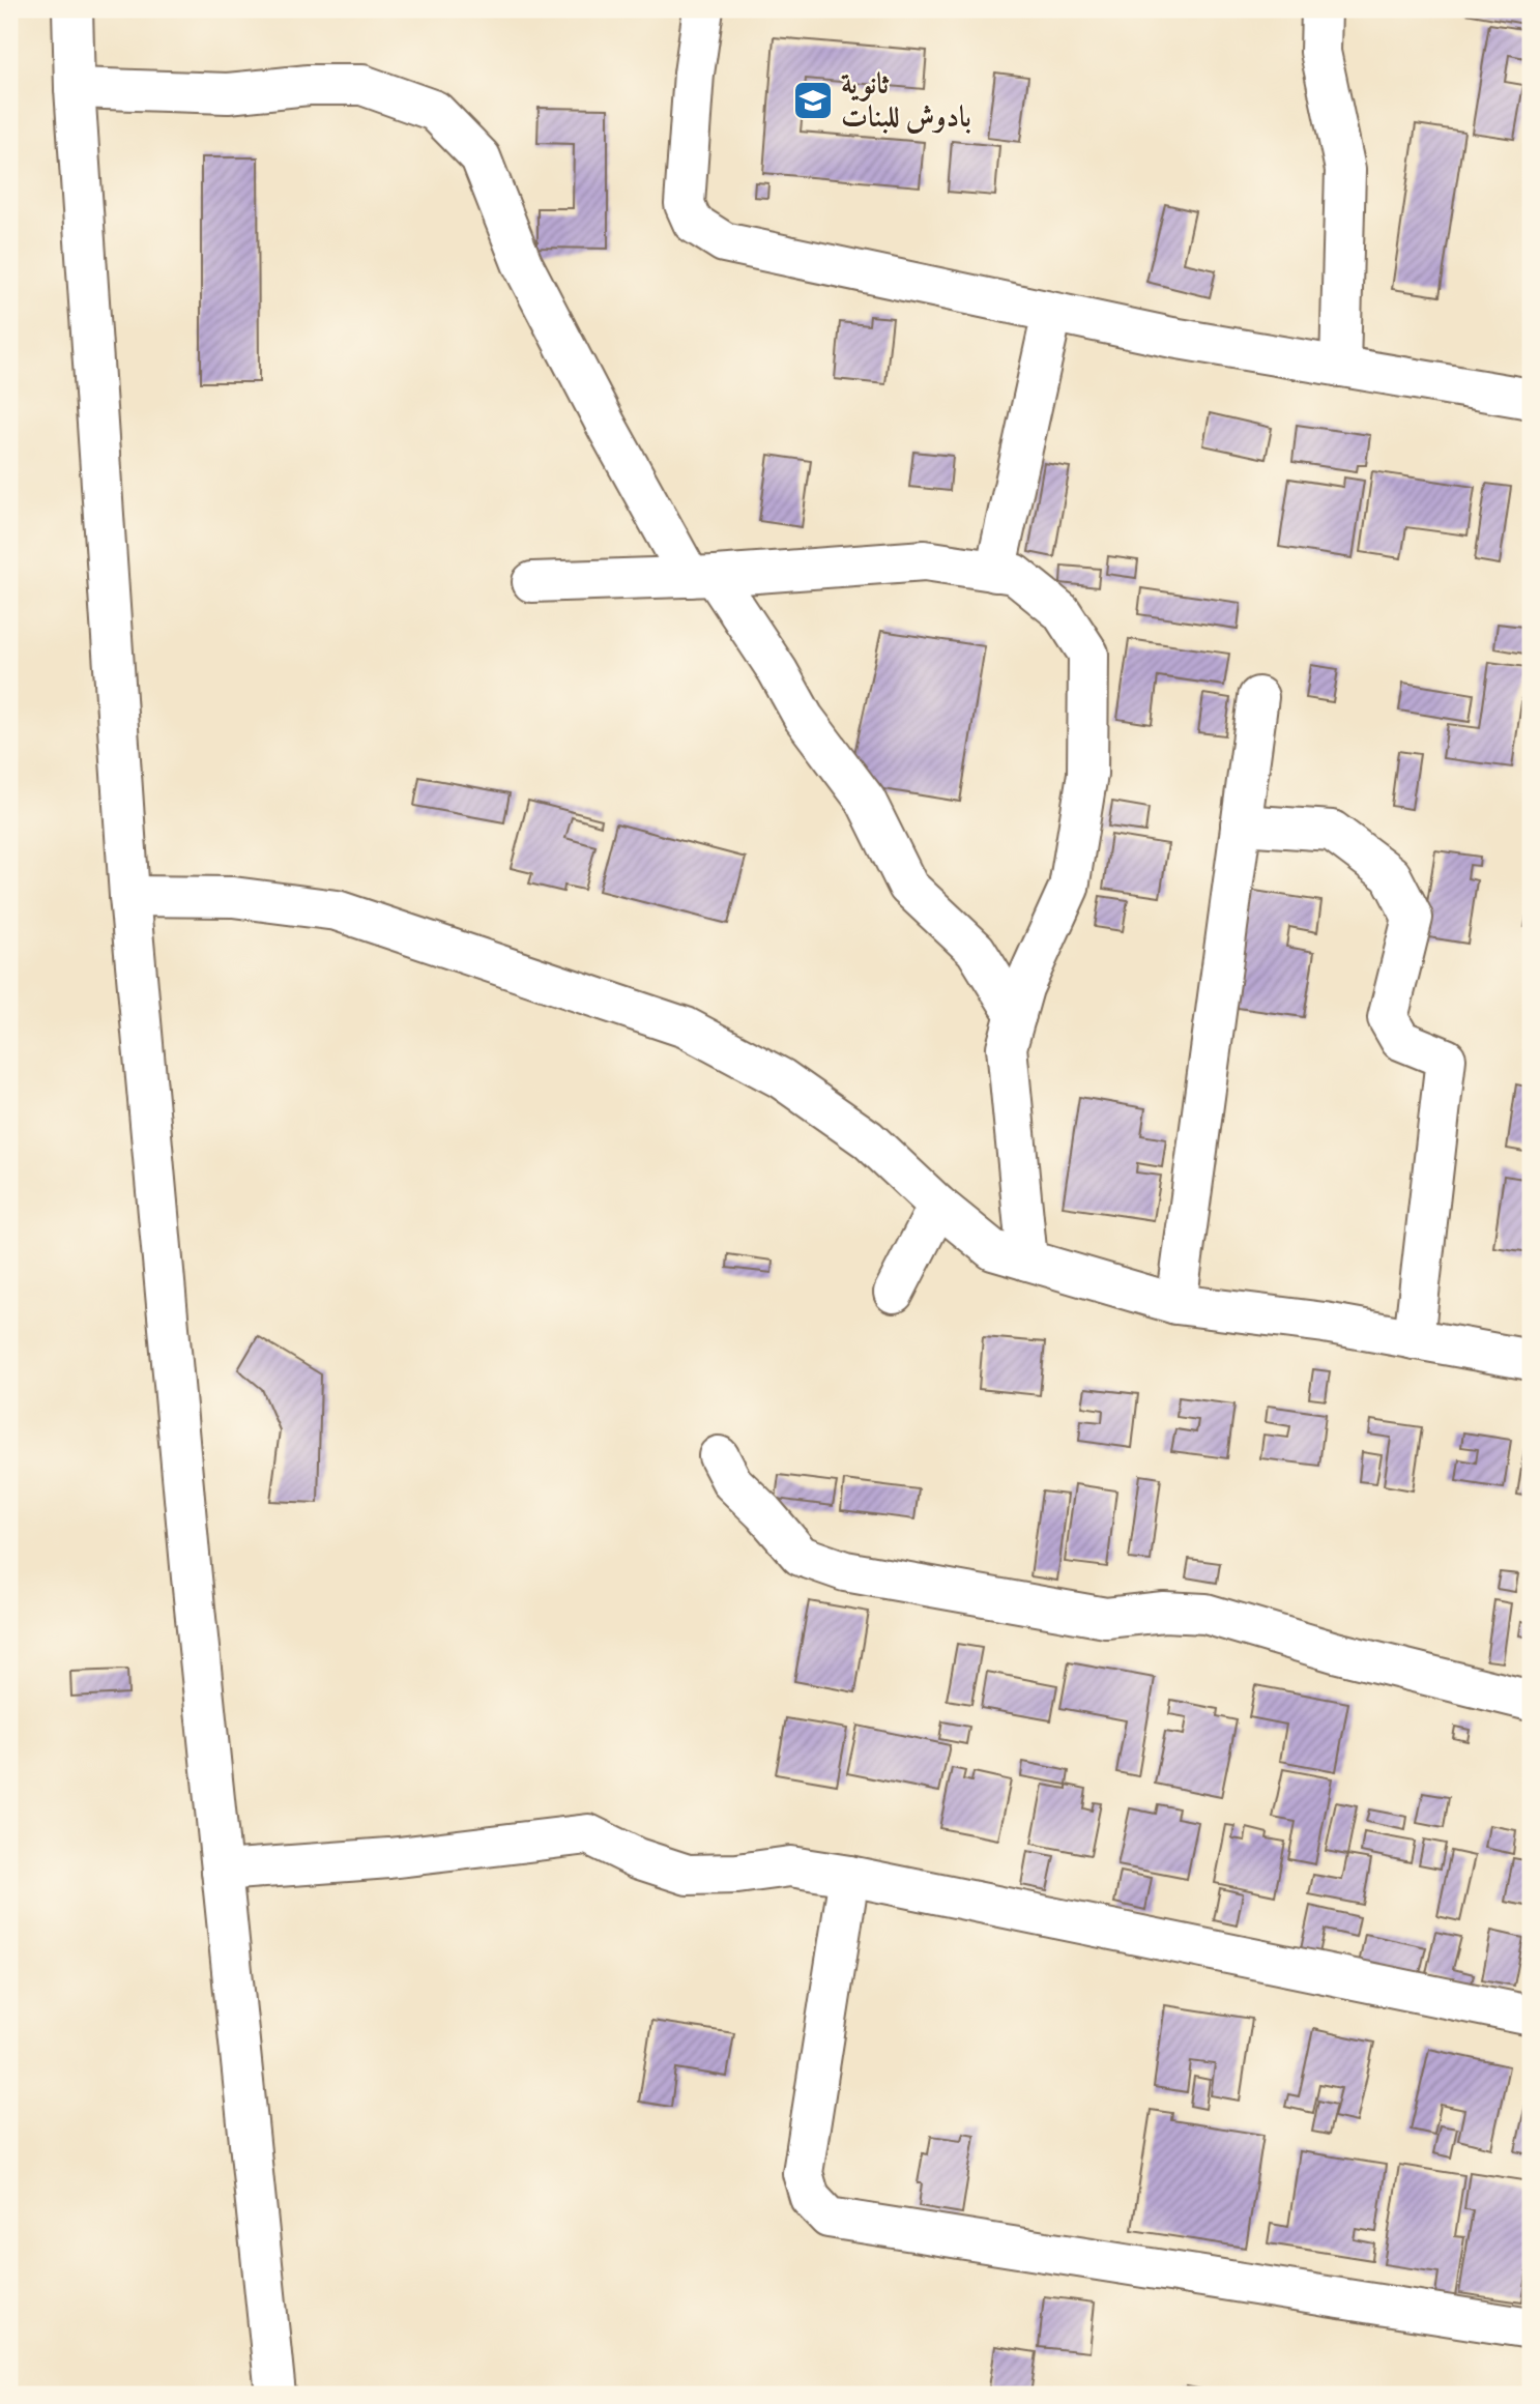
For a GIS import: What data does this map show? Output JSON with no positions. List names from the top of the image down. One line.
{"places":{"school or university":["ثانوية بادوش للبنات"]}}
